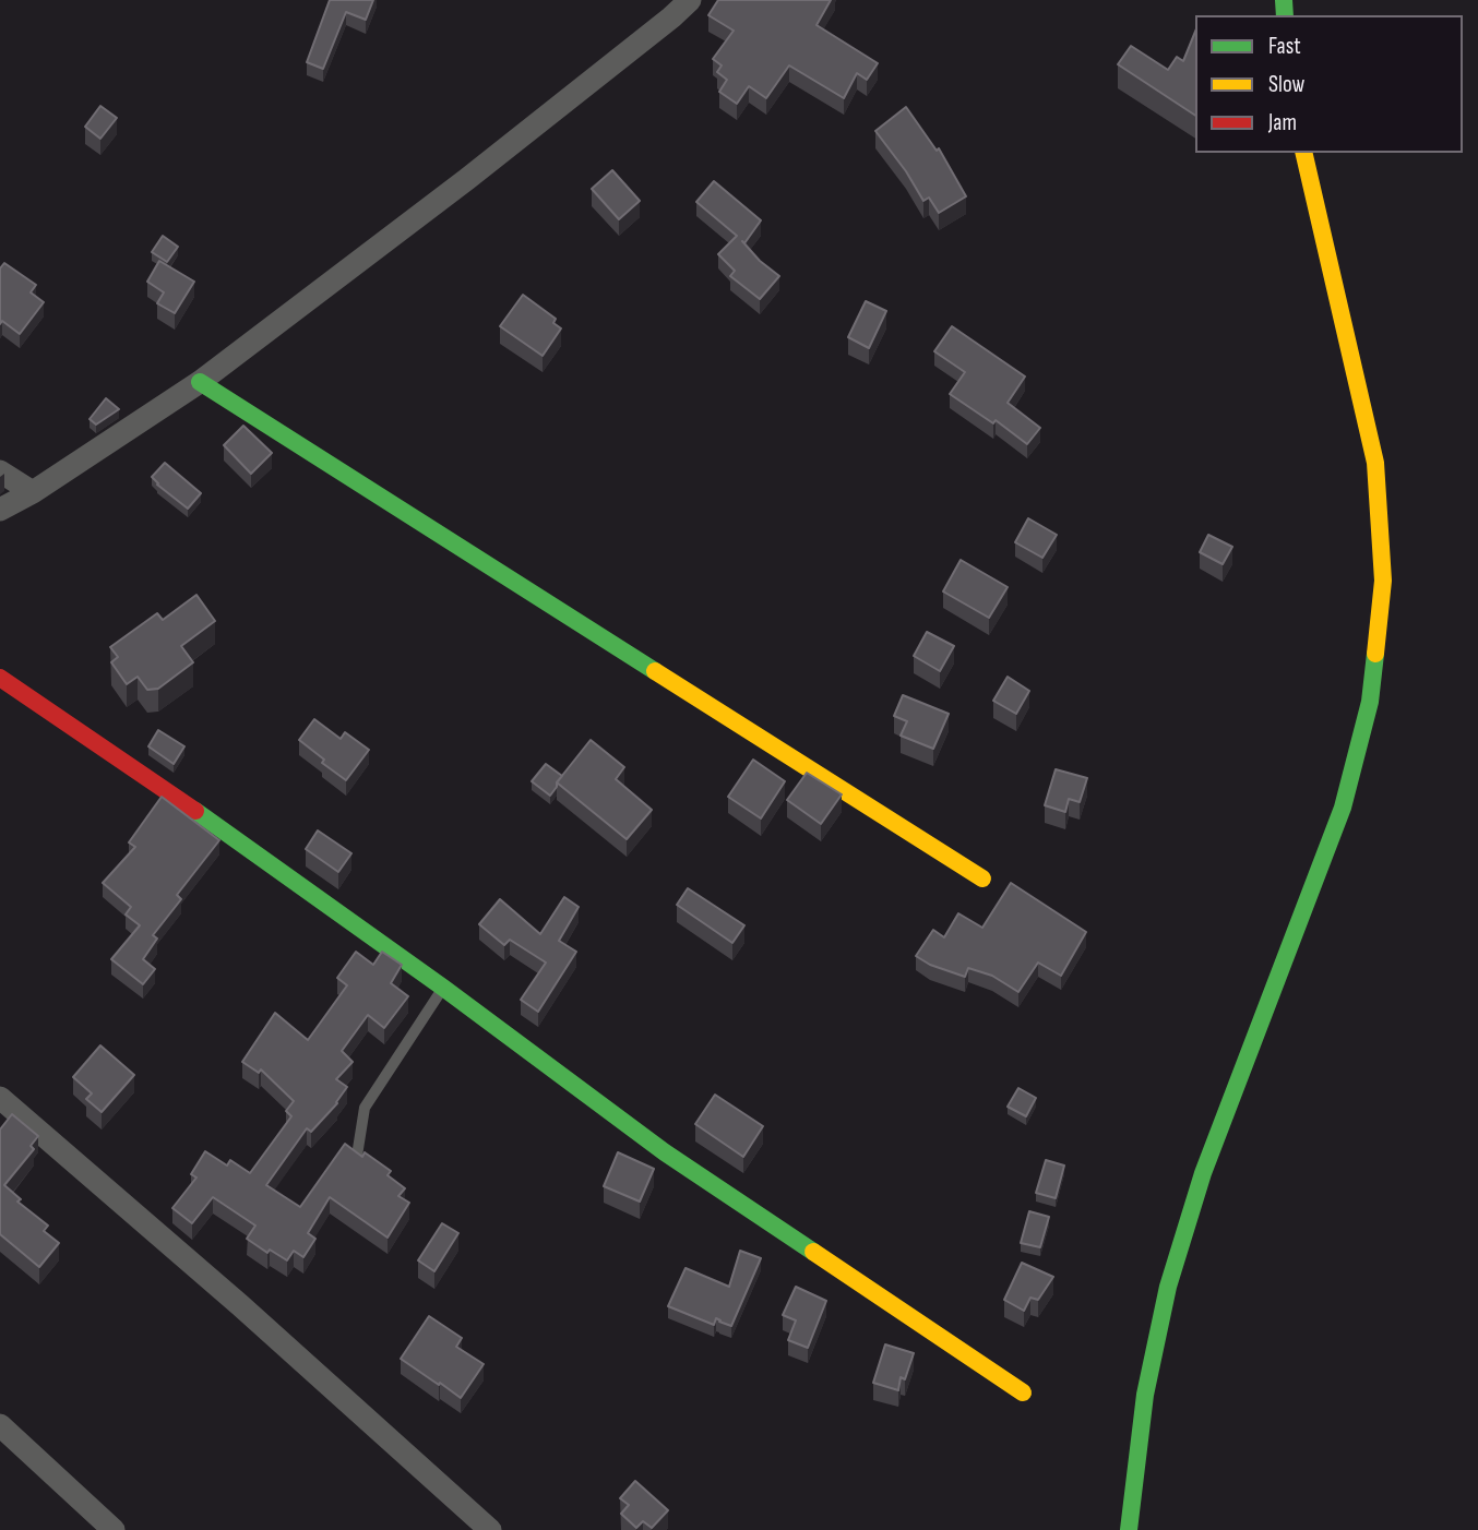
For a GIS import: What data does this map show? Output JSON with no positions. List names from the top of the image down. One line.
{"legend":["Fast","Slow","Jam"]}
